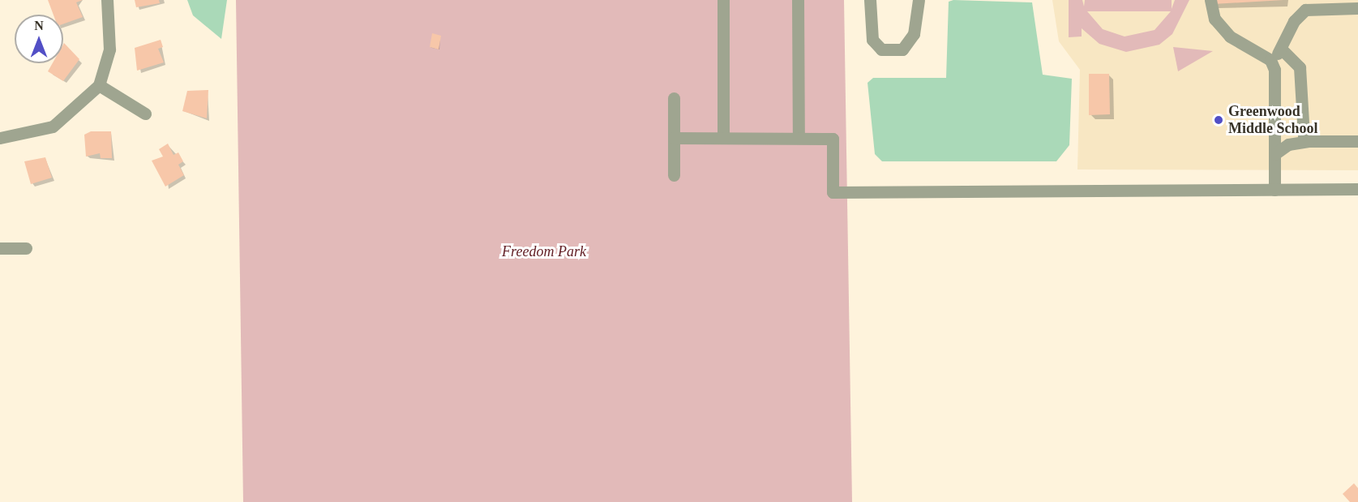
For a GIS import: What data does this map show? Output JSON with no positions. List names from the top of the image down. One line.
{"parks":["Freedom Park"],"places":["Greenwood Middle School"],"north":"top"}
